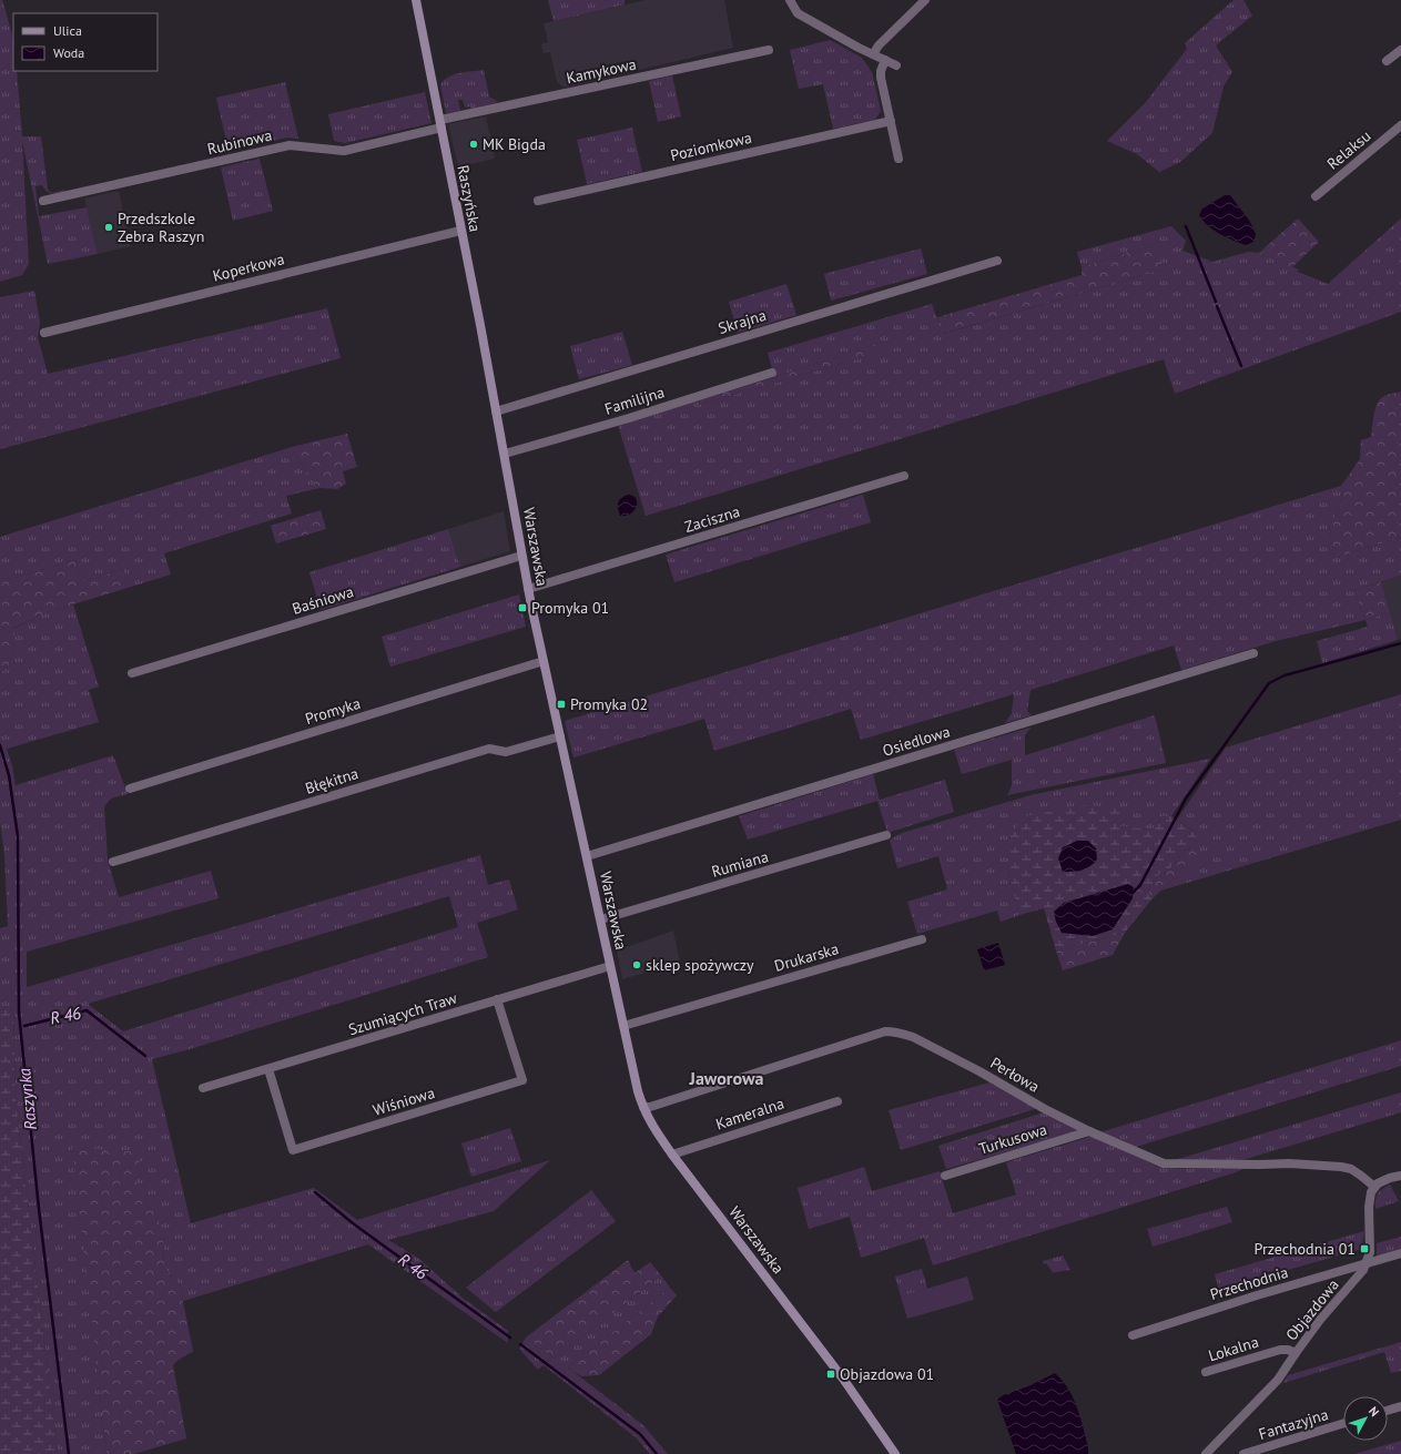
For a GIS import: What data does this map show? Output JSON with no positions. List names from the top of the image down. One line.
{"streets":{"street":["Kamykowa","Rubinowa","Poziomkowa","Relaksu","Raszyńska","Koperkowa","Skrajna","Familijna","Zaciszna","Warszawska","Baśniowa","Promyka","Osiedlowa","Błękitna","Rumiana","Drukarska","Szumiących Traw","Perłowa","Wiśniowa","Kameralna","Turkusowa","Przechodnia","Objazdowa","Lokalna","Fantazyjna"]},"crossings":[["Kamykowa","Rubinowa"],["Kamykowa","Raszyńska"],["Rubinowa","Raszyńska"],["Raszyńska","Koperkowa"],["Raszyńska","Warszawska"],["Skrajna","Warszawska"],["Familijna","Warszawska"],["Zaciszna","Warszawska"],["Warszawska","Baśniowa"],["Warszawska","Promyka"],["Warszawska","Osiedlowa"],["Warszawska","Błękitna"],["Warszawska","Rumiana"],["Warszawska","Drukarska"],["Warszawska","Szumiących Traw"],["Warszawska","Perłowa"],["Warszawska","Kameralna"],["Szumiących Traw","Wiśniowa"],["Perłowa","Turkusowa"],["Perłowa","Objazdowa"],["Przechodnia","Objazdowa"],["Objazdowa","Lokalna"]],"districts":["Jaworowa"],"water":["R 46","Raszynka"],"places":{"other":["MK Bigda","Przedszkole Zebra Raszyn","sklep spożywczy"],"transit":["Promyka 01","Promyka 02","Przechodnia 01","Objazdowa 01"]},"legend":["Ulica","Woda"],"north":"top right"}
